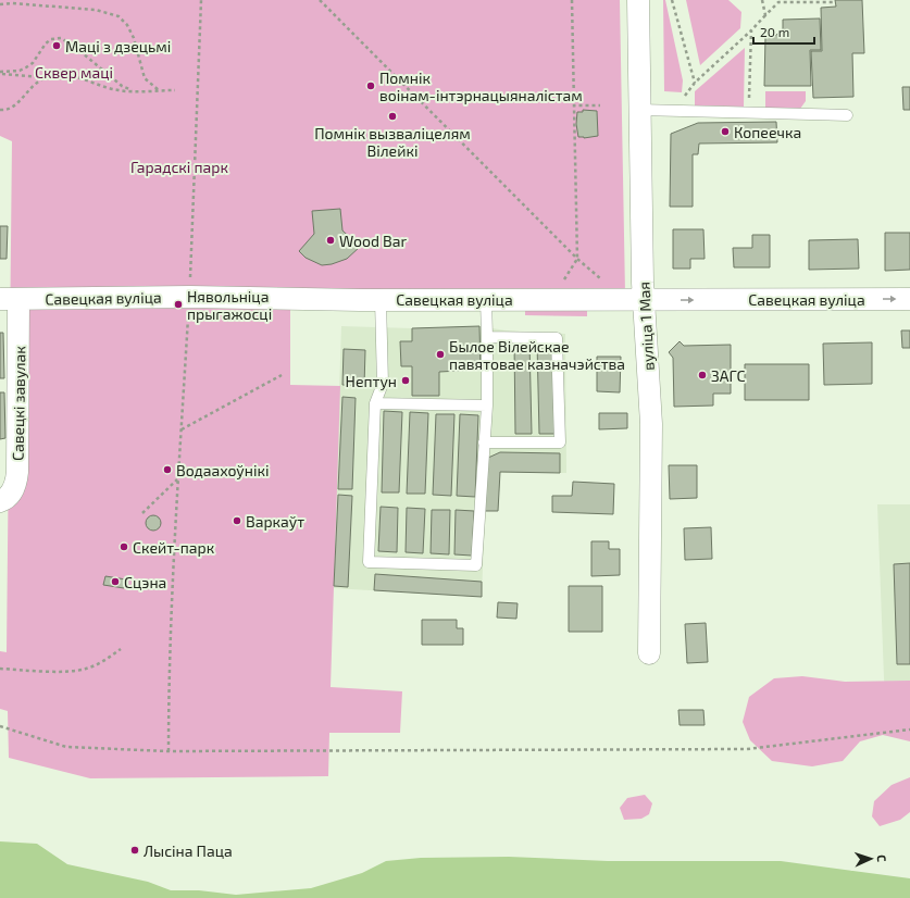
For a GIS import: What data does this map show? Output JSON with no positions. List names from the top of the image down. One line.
{"streets":{"street":["Савецкая вуліца","вуліца 1 Мая","Савецкі завулак"]},"crossings":[["Савецкая вуліца","вуліца 1 Мая"],["Савецкая вуліца","Савецкі завулак"]],"parks":["Сквер маці","Гарадскі парк"],"places":["Маці з дзецьмі","Помнік воінам-інтэрнацыяналістам","Помнік вызваліцелям Вілейкі","Копеечка","Wood Bar","Нявольніца прыгажосці","Былое Вілейскае павятовае казначэйства","ЗАГС","Нептун","Водаахоўнікі","Варкаўт","Скейт-парк","Сцэна","Лысіна Паца"],"scale_bar":"20 m","north":"right"}
